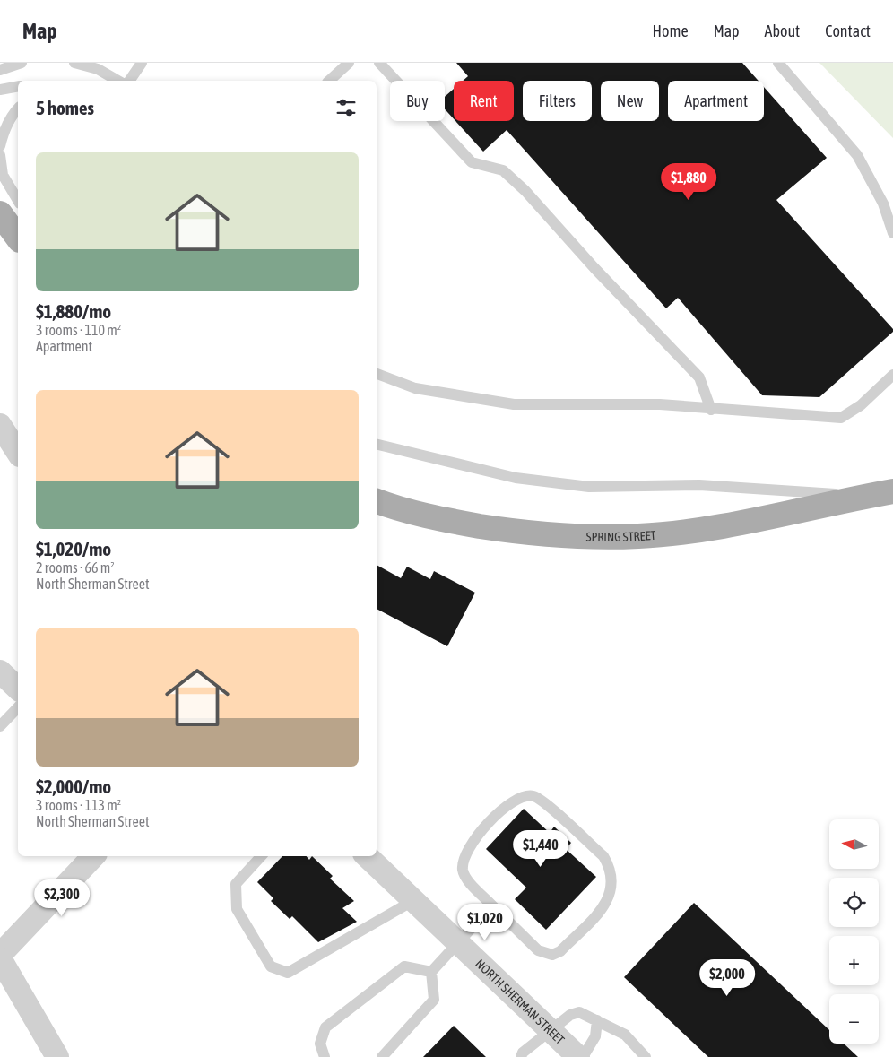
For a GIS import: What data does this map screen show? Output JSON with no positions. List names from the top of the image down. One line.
{"streets":{"main road":["SPRING STREET"],"street":["NORTH SHERMAN STREET"]},"north":"left","page":{"header":"Map","nav":["Home","Map","About","Contact"],"chip":["Buy","Rent","Filters","New","Apartment"],"heading":"5 homes","list":[{"name":"$1,880/mo","note":"3 rooms · 110 m² · Apartment"},{"name":"$1,020/mo","note":"2 rooms · 66 m² · North Sherman Street"},{"name":"$2,000/mo","note":"3 rooms · 113 m² · North Sherman Street"}],"price":["$1,880","$1,440","$2,300","$1,020","$2,000"],"map_buttons":["+","−"]}}
